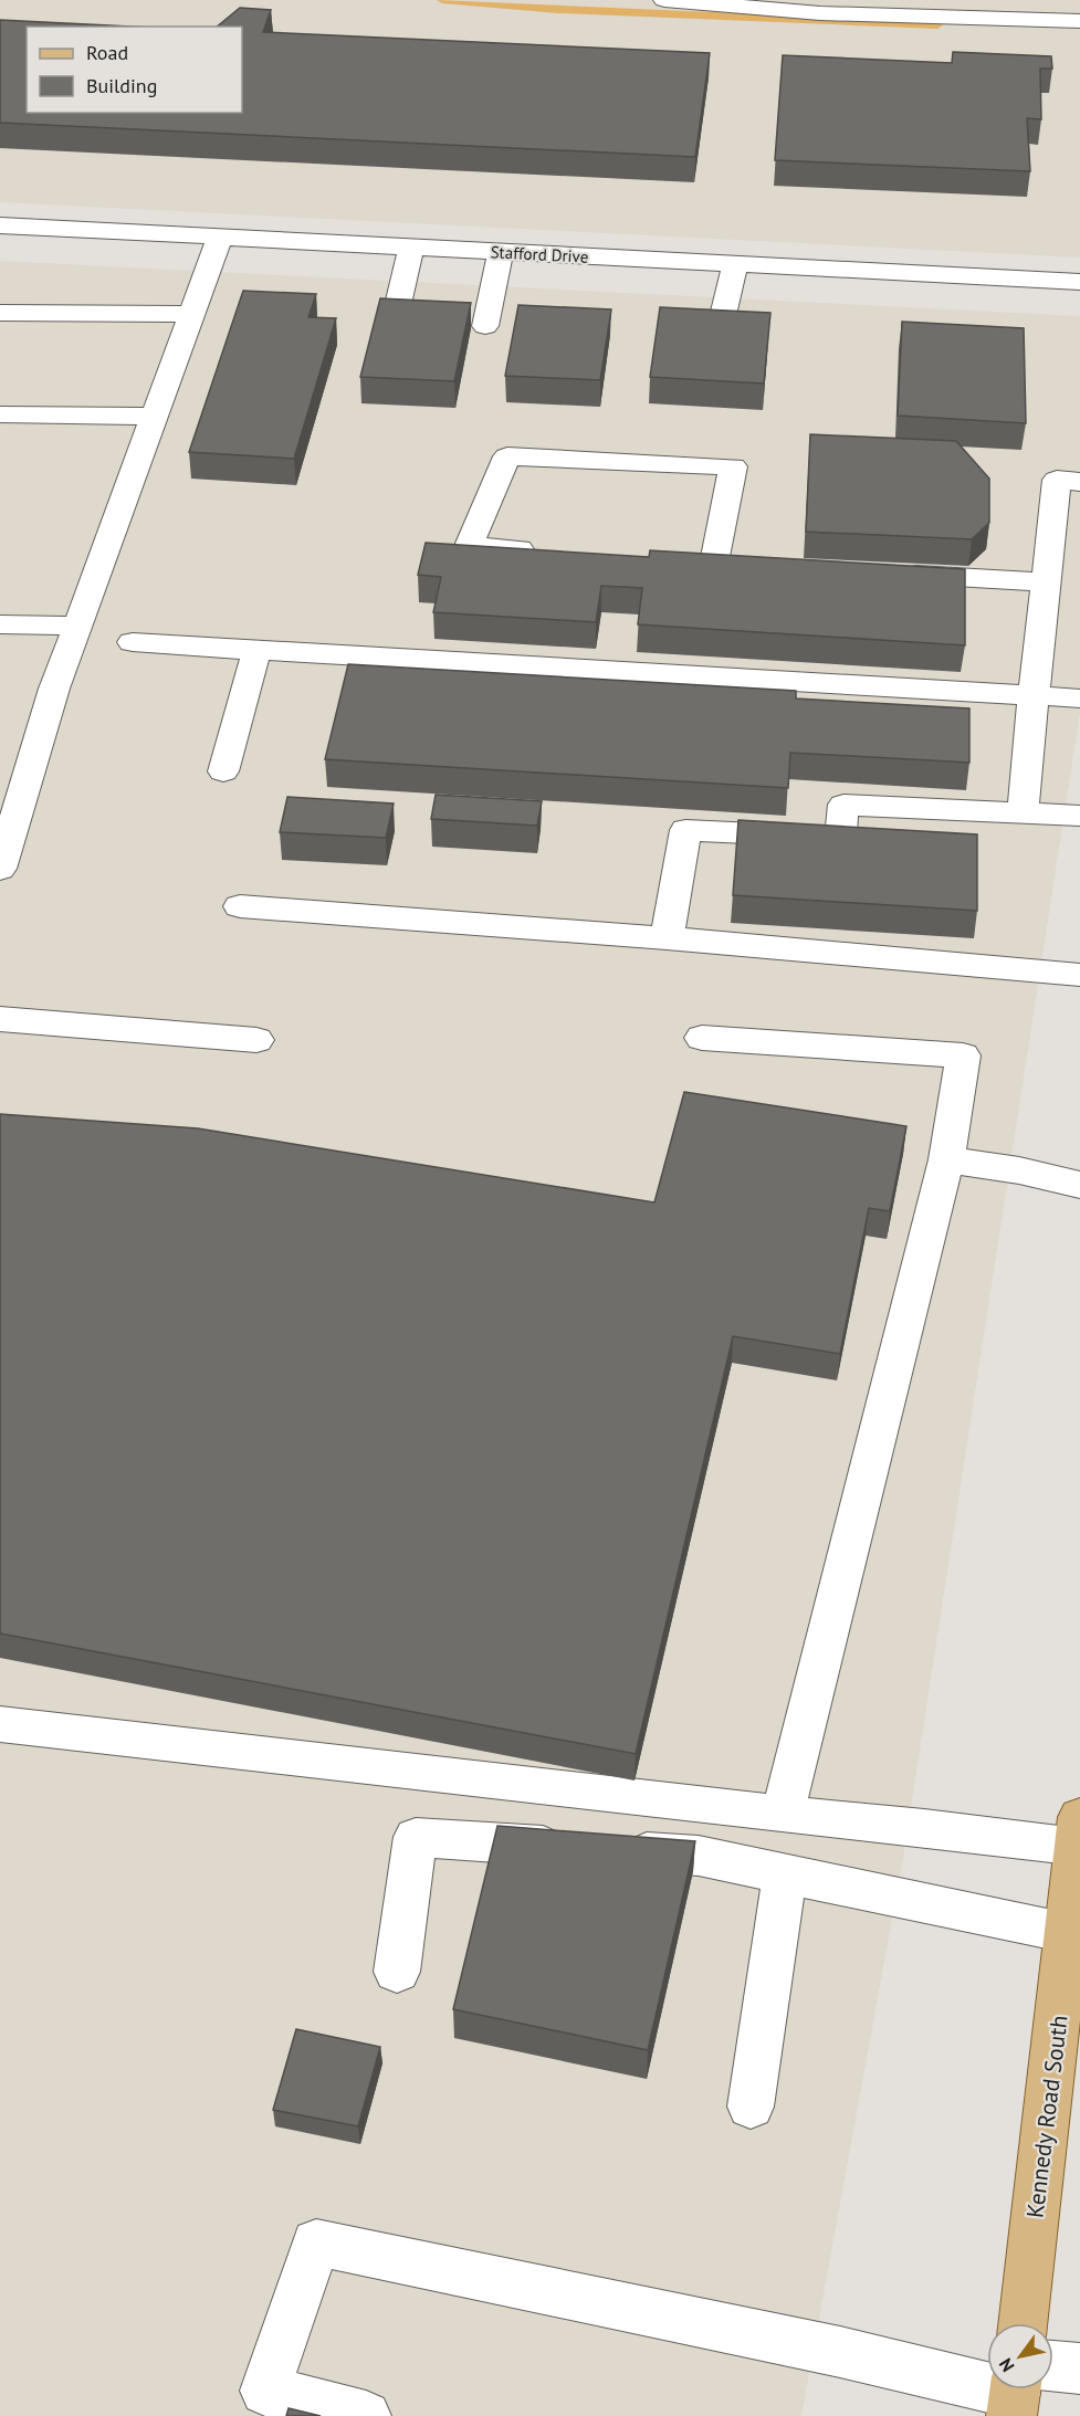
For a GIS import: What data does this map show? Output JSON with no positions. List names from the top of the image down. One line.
{"streets":{"main road":["Kennedy Road South"],"street":["Stafford Drive"]},"legend":["Road","Building"],"north":"bottom left"}
